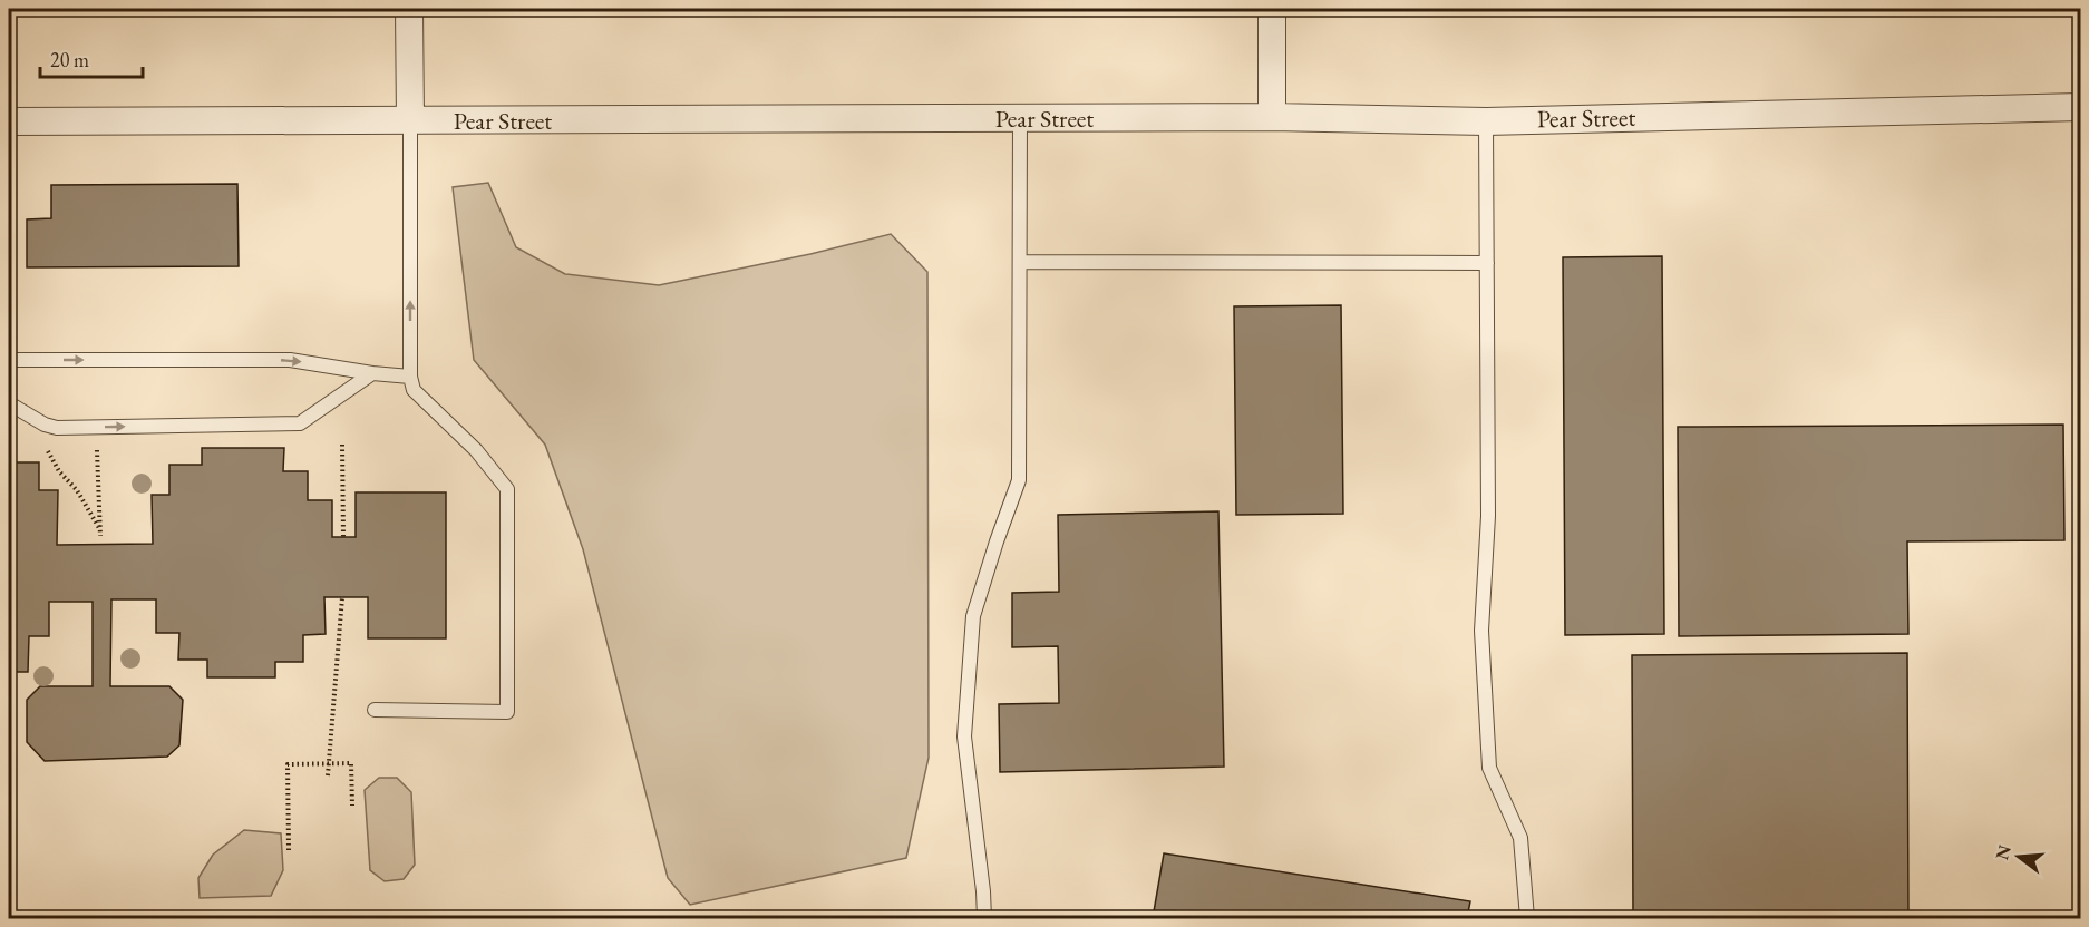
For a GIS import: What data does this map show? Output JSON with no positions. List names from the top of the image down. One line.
{"streets":{"street":["Pear Street"]},"scale_bar":"20 m","north":"left"}
